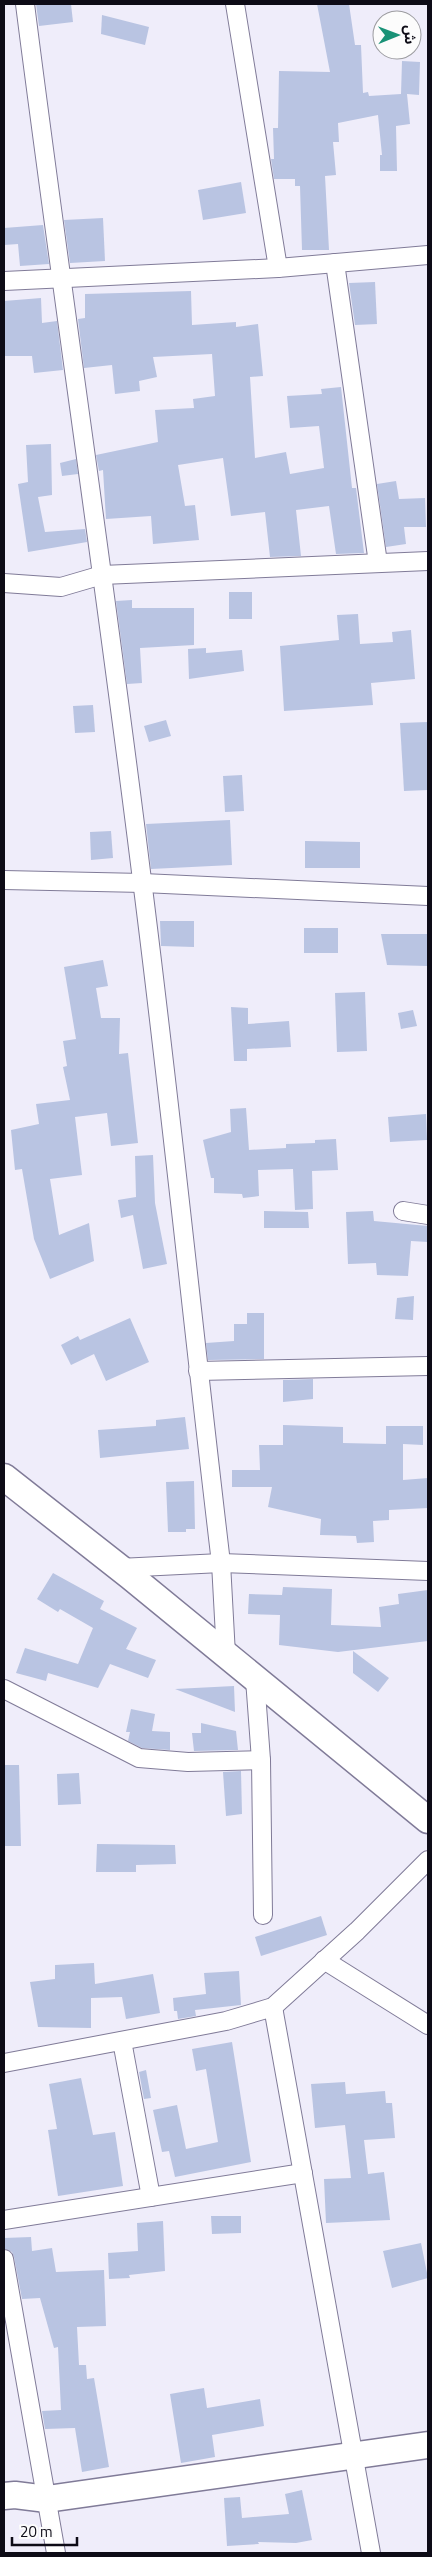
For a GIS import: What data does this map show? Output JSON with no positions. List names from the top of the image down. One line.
{"scale_bar":"20 m","north":"right"}
